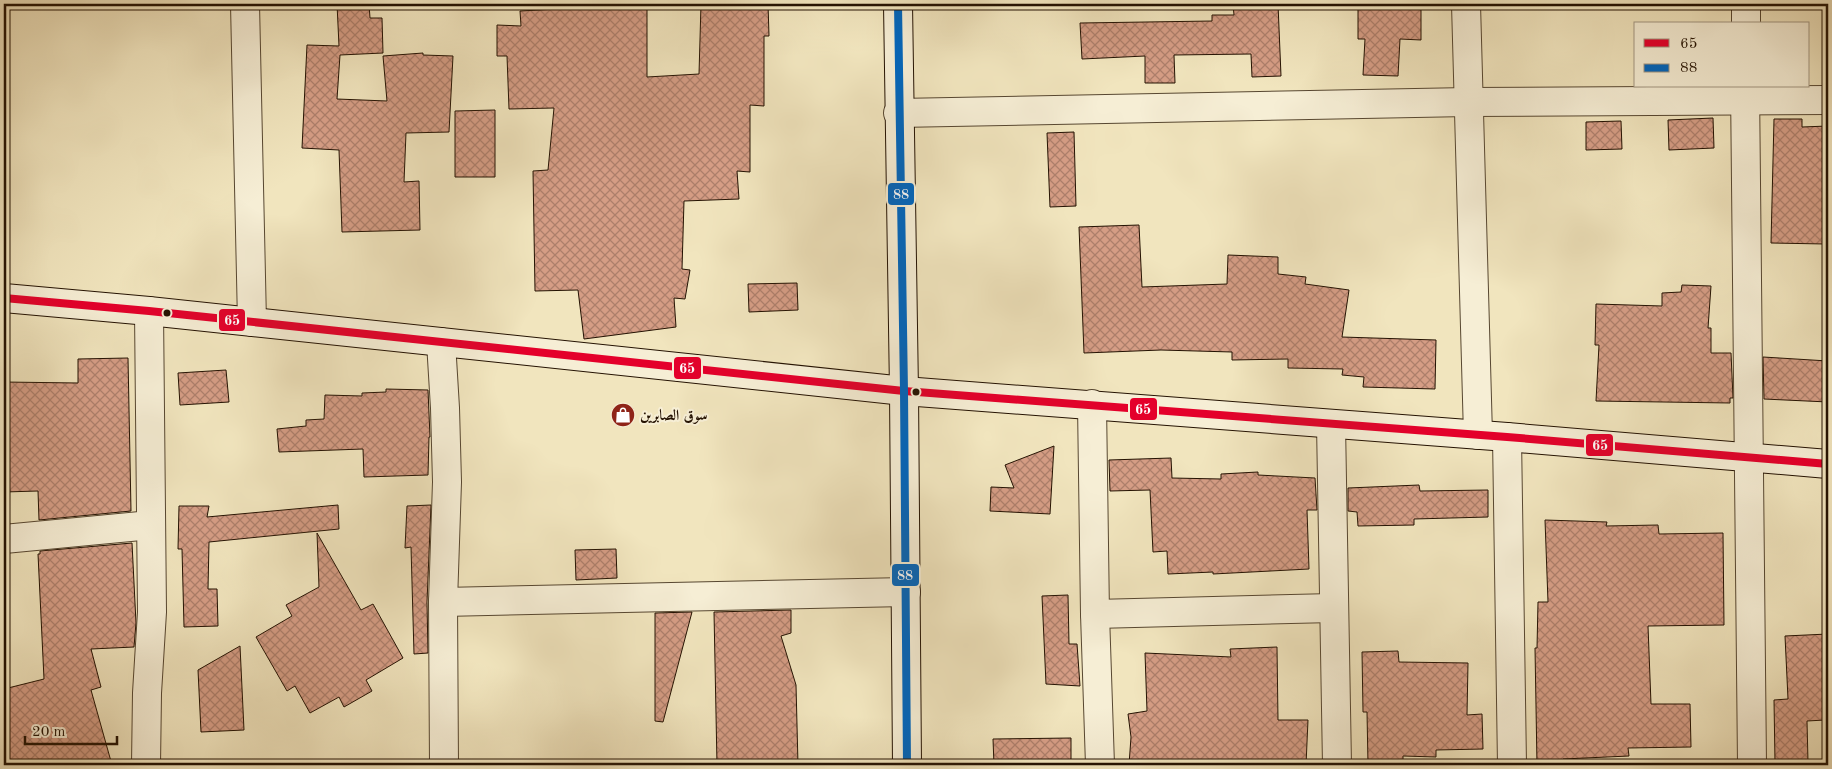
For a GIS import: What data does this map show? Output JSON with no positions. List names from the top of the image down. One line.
{"places":{"shop":["سوق الصابرين"]},"lines":["transit line 88","transit line 65"],"legend":["65","88"],"scale_bar":"20 m"}
